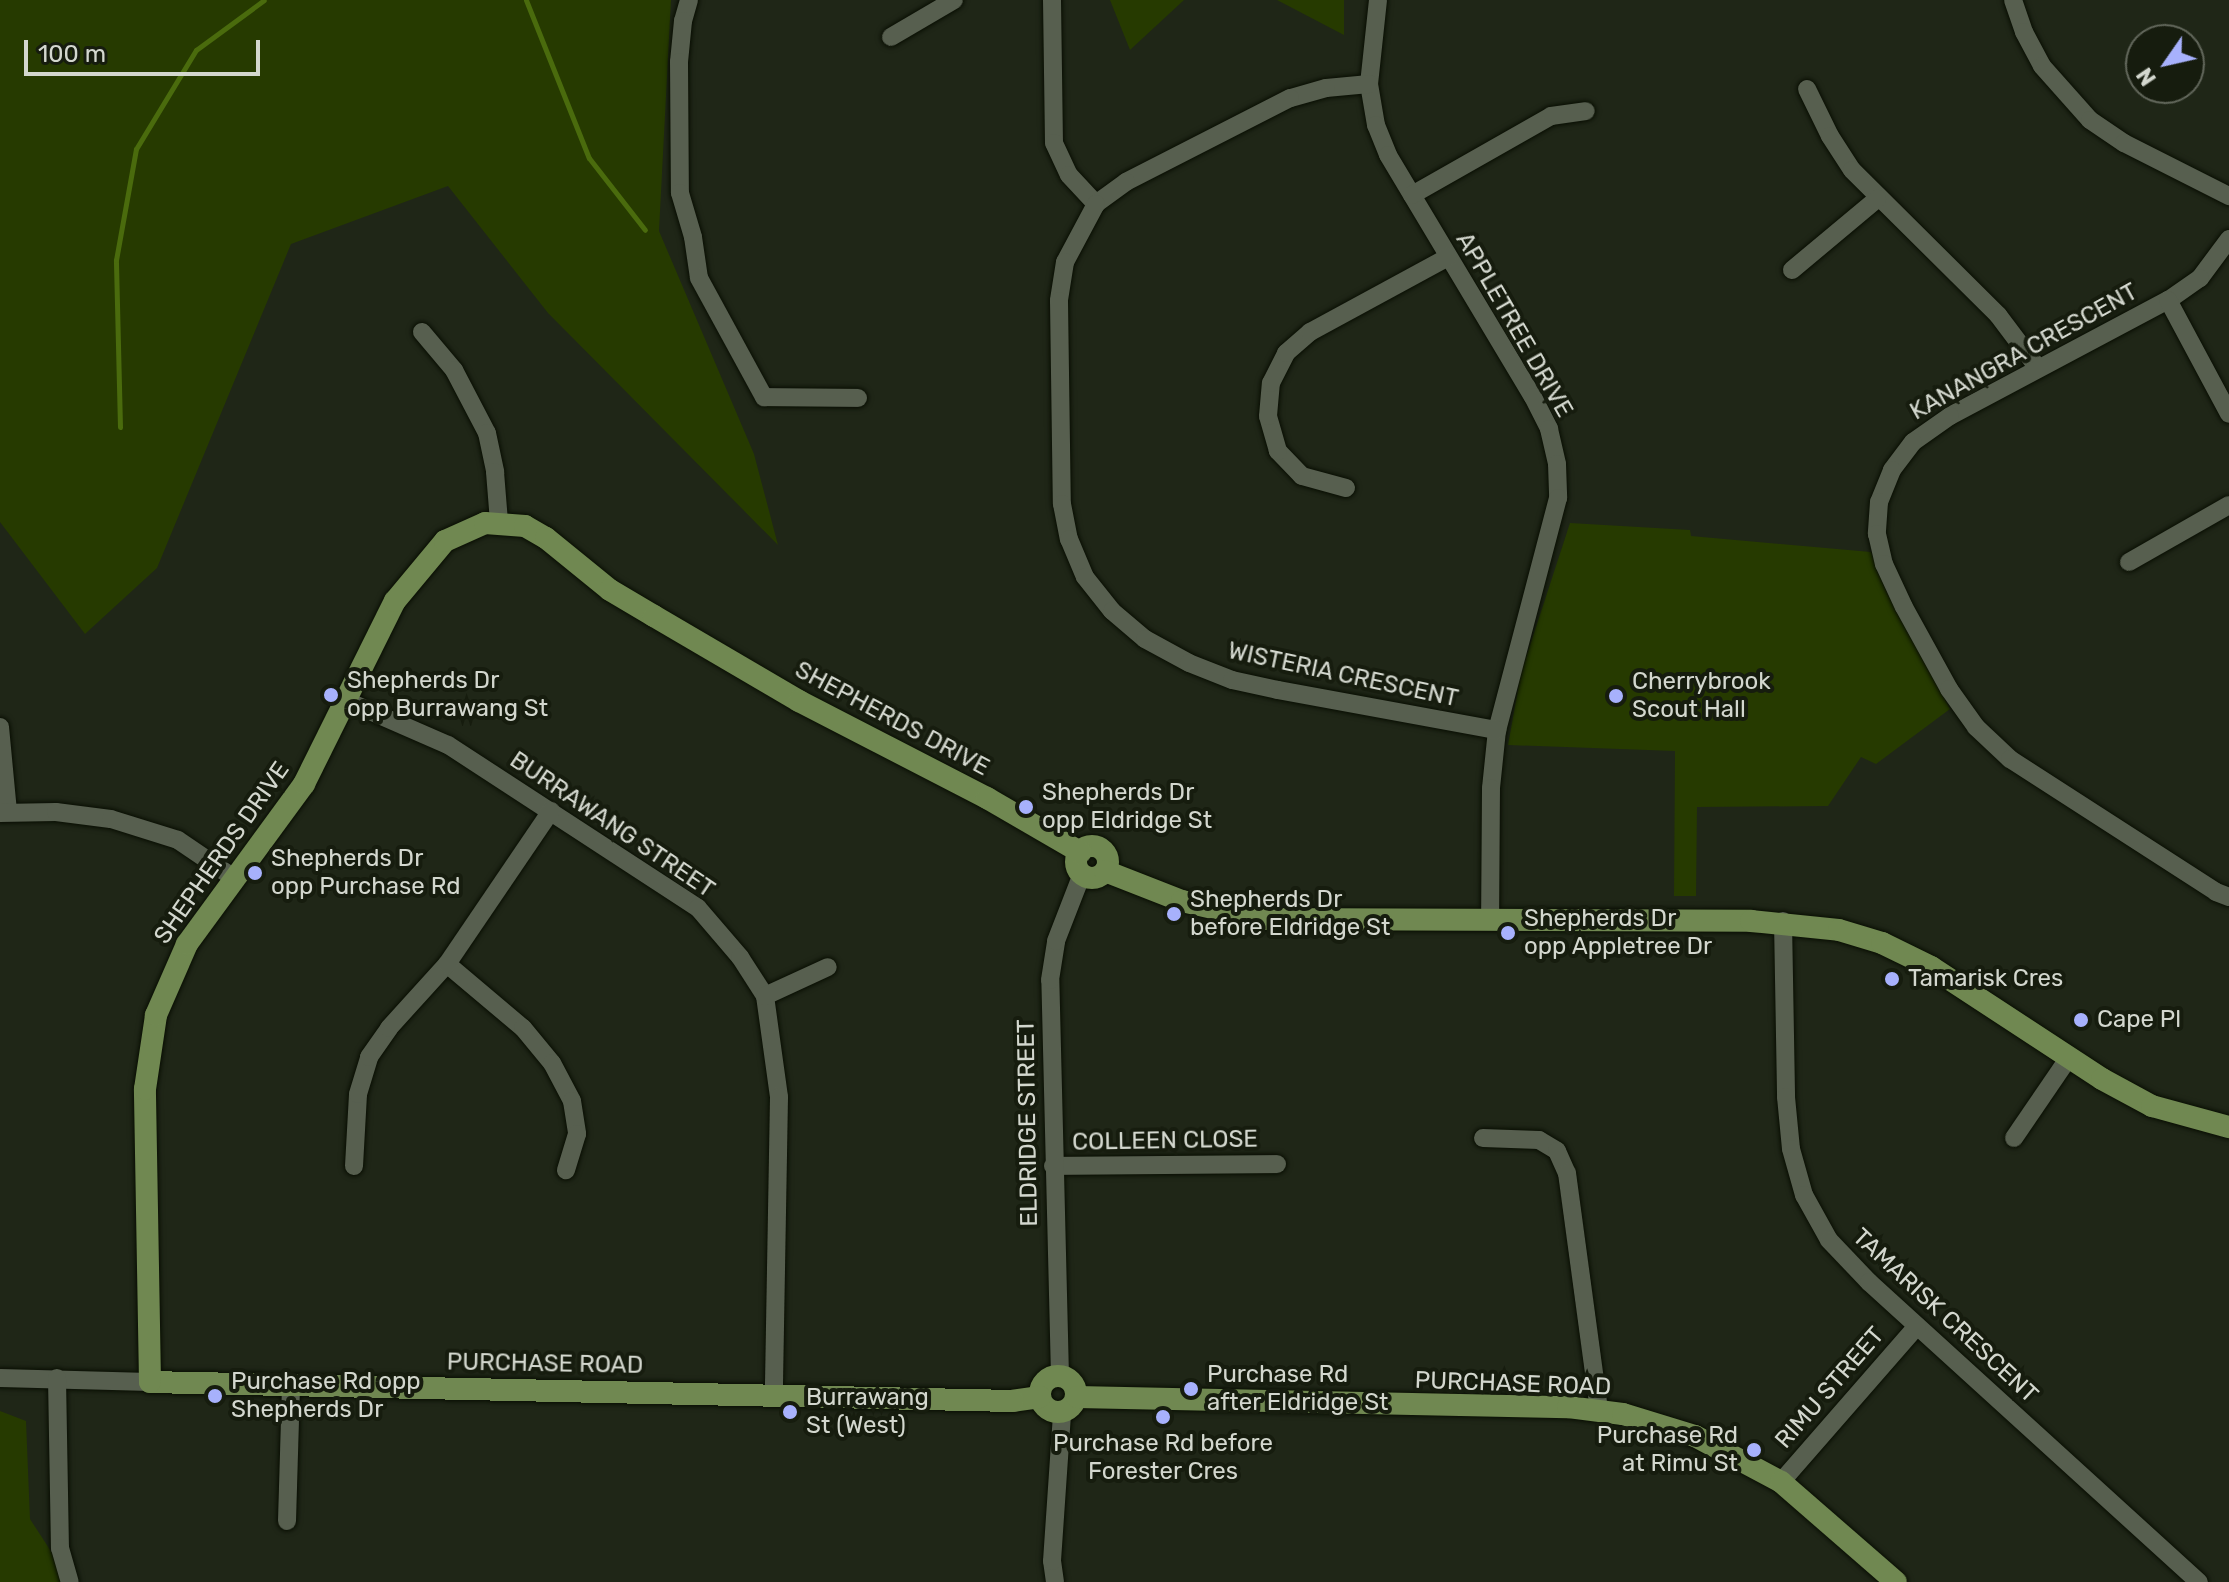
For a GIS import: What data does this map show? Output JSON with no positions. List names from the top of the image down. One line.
{"streets":{"main road":["SHEPHERDS DRIVE","PURCHASE ROAD"],"street":["APPLETREE DRIVE","KANANGRA CRESCENT","WISTERIA CRESCENT","BURRAWANG STREET","ELDRIDGE STREET","COLLEEN CLOSE","TAMARISK CRESCENT","RIMU STREET"]},"crossings":[["APPLETREE DRIVE","WISTERIA CRESCENT"],["APPLETREE DRIVE","SHEPHERDS DRIVE"],["SHEPHERDS DRIVE","BURRAWANG STREET"],["SHEPHERDS DRIVE","ELDRIDGE STREET"],["SHEPHERDS DRIVE","PURCHASE ROAD"],["BURRAWANG STREET","PURCHASE ROAD"],["ELDRIDGE STREET","COLLEEN CLOSE"],["ELDRIDGE STREET","PURCHASE ROAD"],["TAMARISK CRESCENT","RIMU STREET"],["PURCHASE ROAD","RIMU STREET"]],"places":["Shepherds Dr opp Burrawang St","Cherrybrook Scout Hall","Shepherds Dr opp Eldridge St","Shepherds Dr opp Purchase Rd","Shepherds Dr before Eldridge St","Shepherds Dr opp Appletree Dr","Tamarisk Cres","Cape Pl","Purchase Rd after Eldridge St","Purchase Rd opp Shepherds Dr","Burrawang St (West)","Purchase Rd before Forester Cres","Purchase Rd at Rimu St"],"scale_bar":"100 m","north":"bottom left"}
